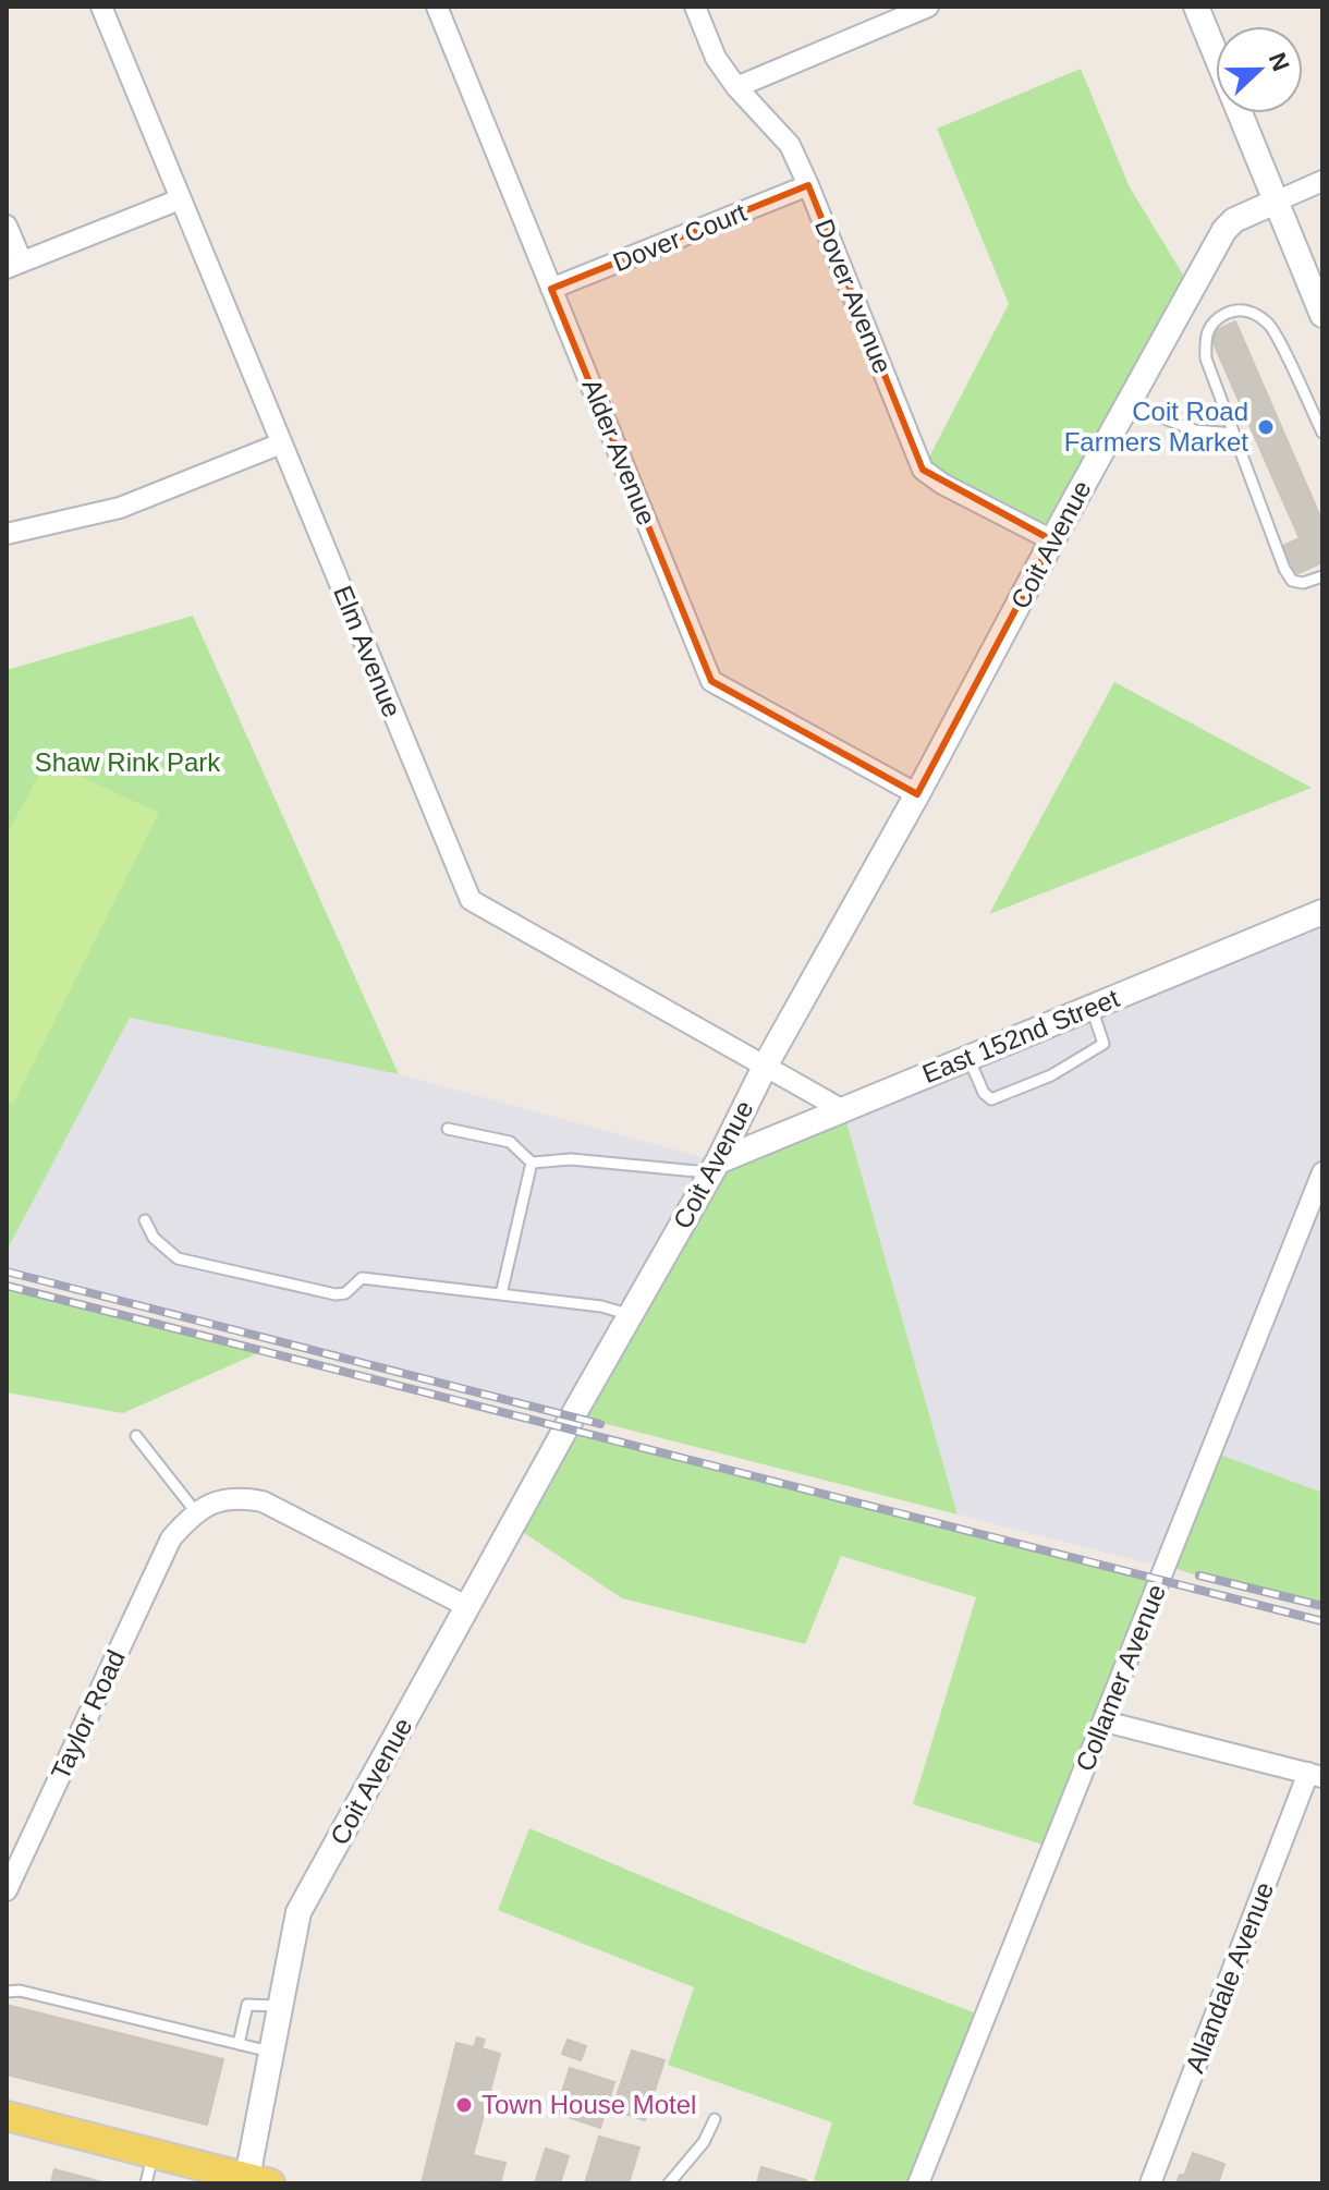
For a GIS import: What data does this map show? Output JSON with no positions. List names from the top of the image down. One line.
{"streets":{"street":["Dover Court","Dover Avenue","Alder Avenue","Coit Avenue","Elm Avenue","East 152nd Street","Collamer Avenue","Taylor Road","Allandale Avenue"]},"crossings":[["Dover Court","Dover Avenue"],["Dover Court","Alder Avenue"],["Dover Avenue","Coit Avenue"],["Alder Avenue","Coit Avenue"],["Coit Avenue","Elm Avenue"],["Coit Avenue","East 152nd Street"],["Elm Avenue","East 152nd Street"]],"parks":["Shaw Rink Park"],"places":["Coit Road Farmers Market","Town House Motel"],"north":"right"}
